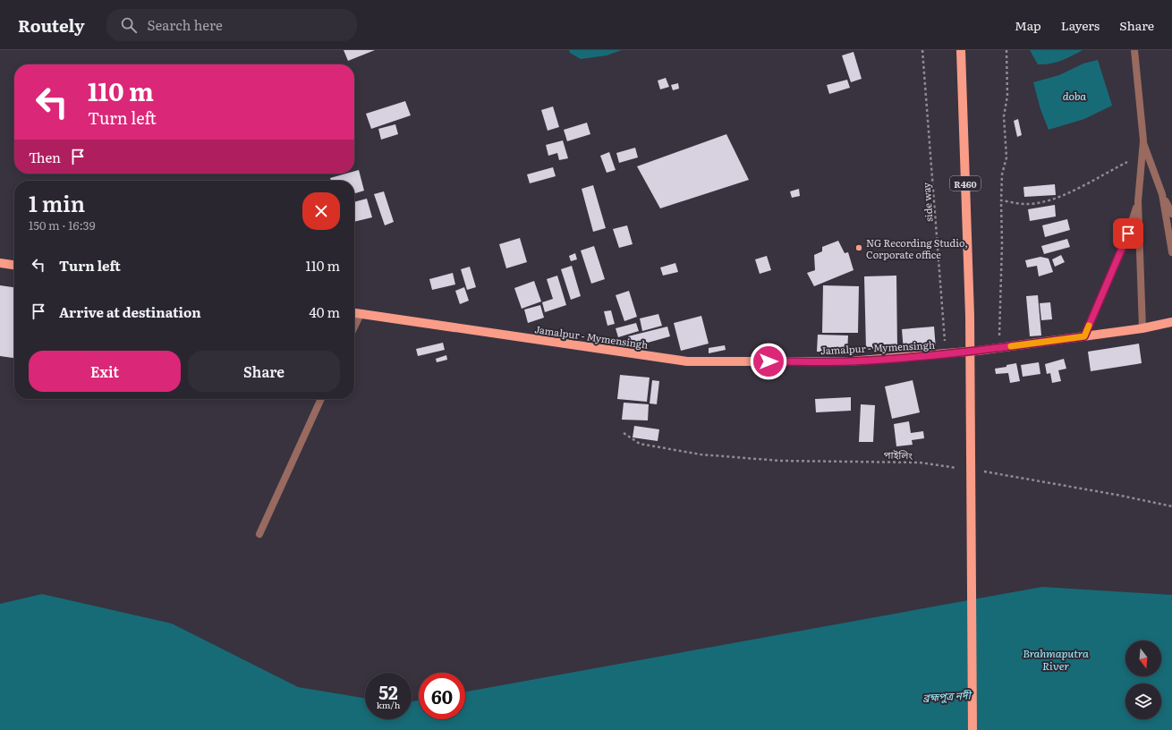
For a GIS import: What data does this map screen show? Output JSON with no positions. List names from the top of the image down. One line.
{"streets":{"main road":["R460","Jamalpur - Mymensingh"],"path":["side way","পাইলিং"]},"crossings":[["side way","Jamalpur - Mymensingh"]],"water":["doba","Brahmaputra River","ব্রহ্মপুত্র নদী"],"places":["NG Recording Studio, Corporate office"],"north":"bottom","page":{"header":"Routely","search":"Search here","nav":["Map","Layers","Share"],"turn":["110 m","Turn left"],"then":"Then","heading":["1 min","150 m · 16:39"],"list":[{"name":"Turn left","value":"110 m"},{"name":"Arrive at destination","value":"40 m"}],"buttons":["Exit","Share"],"speed":"52 km/h","limit":"60"}}
